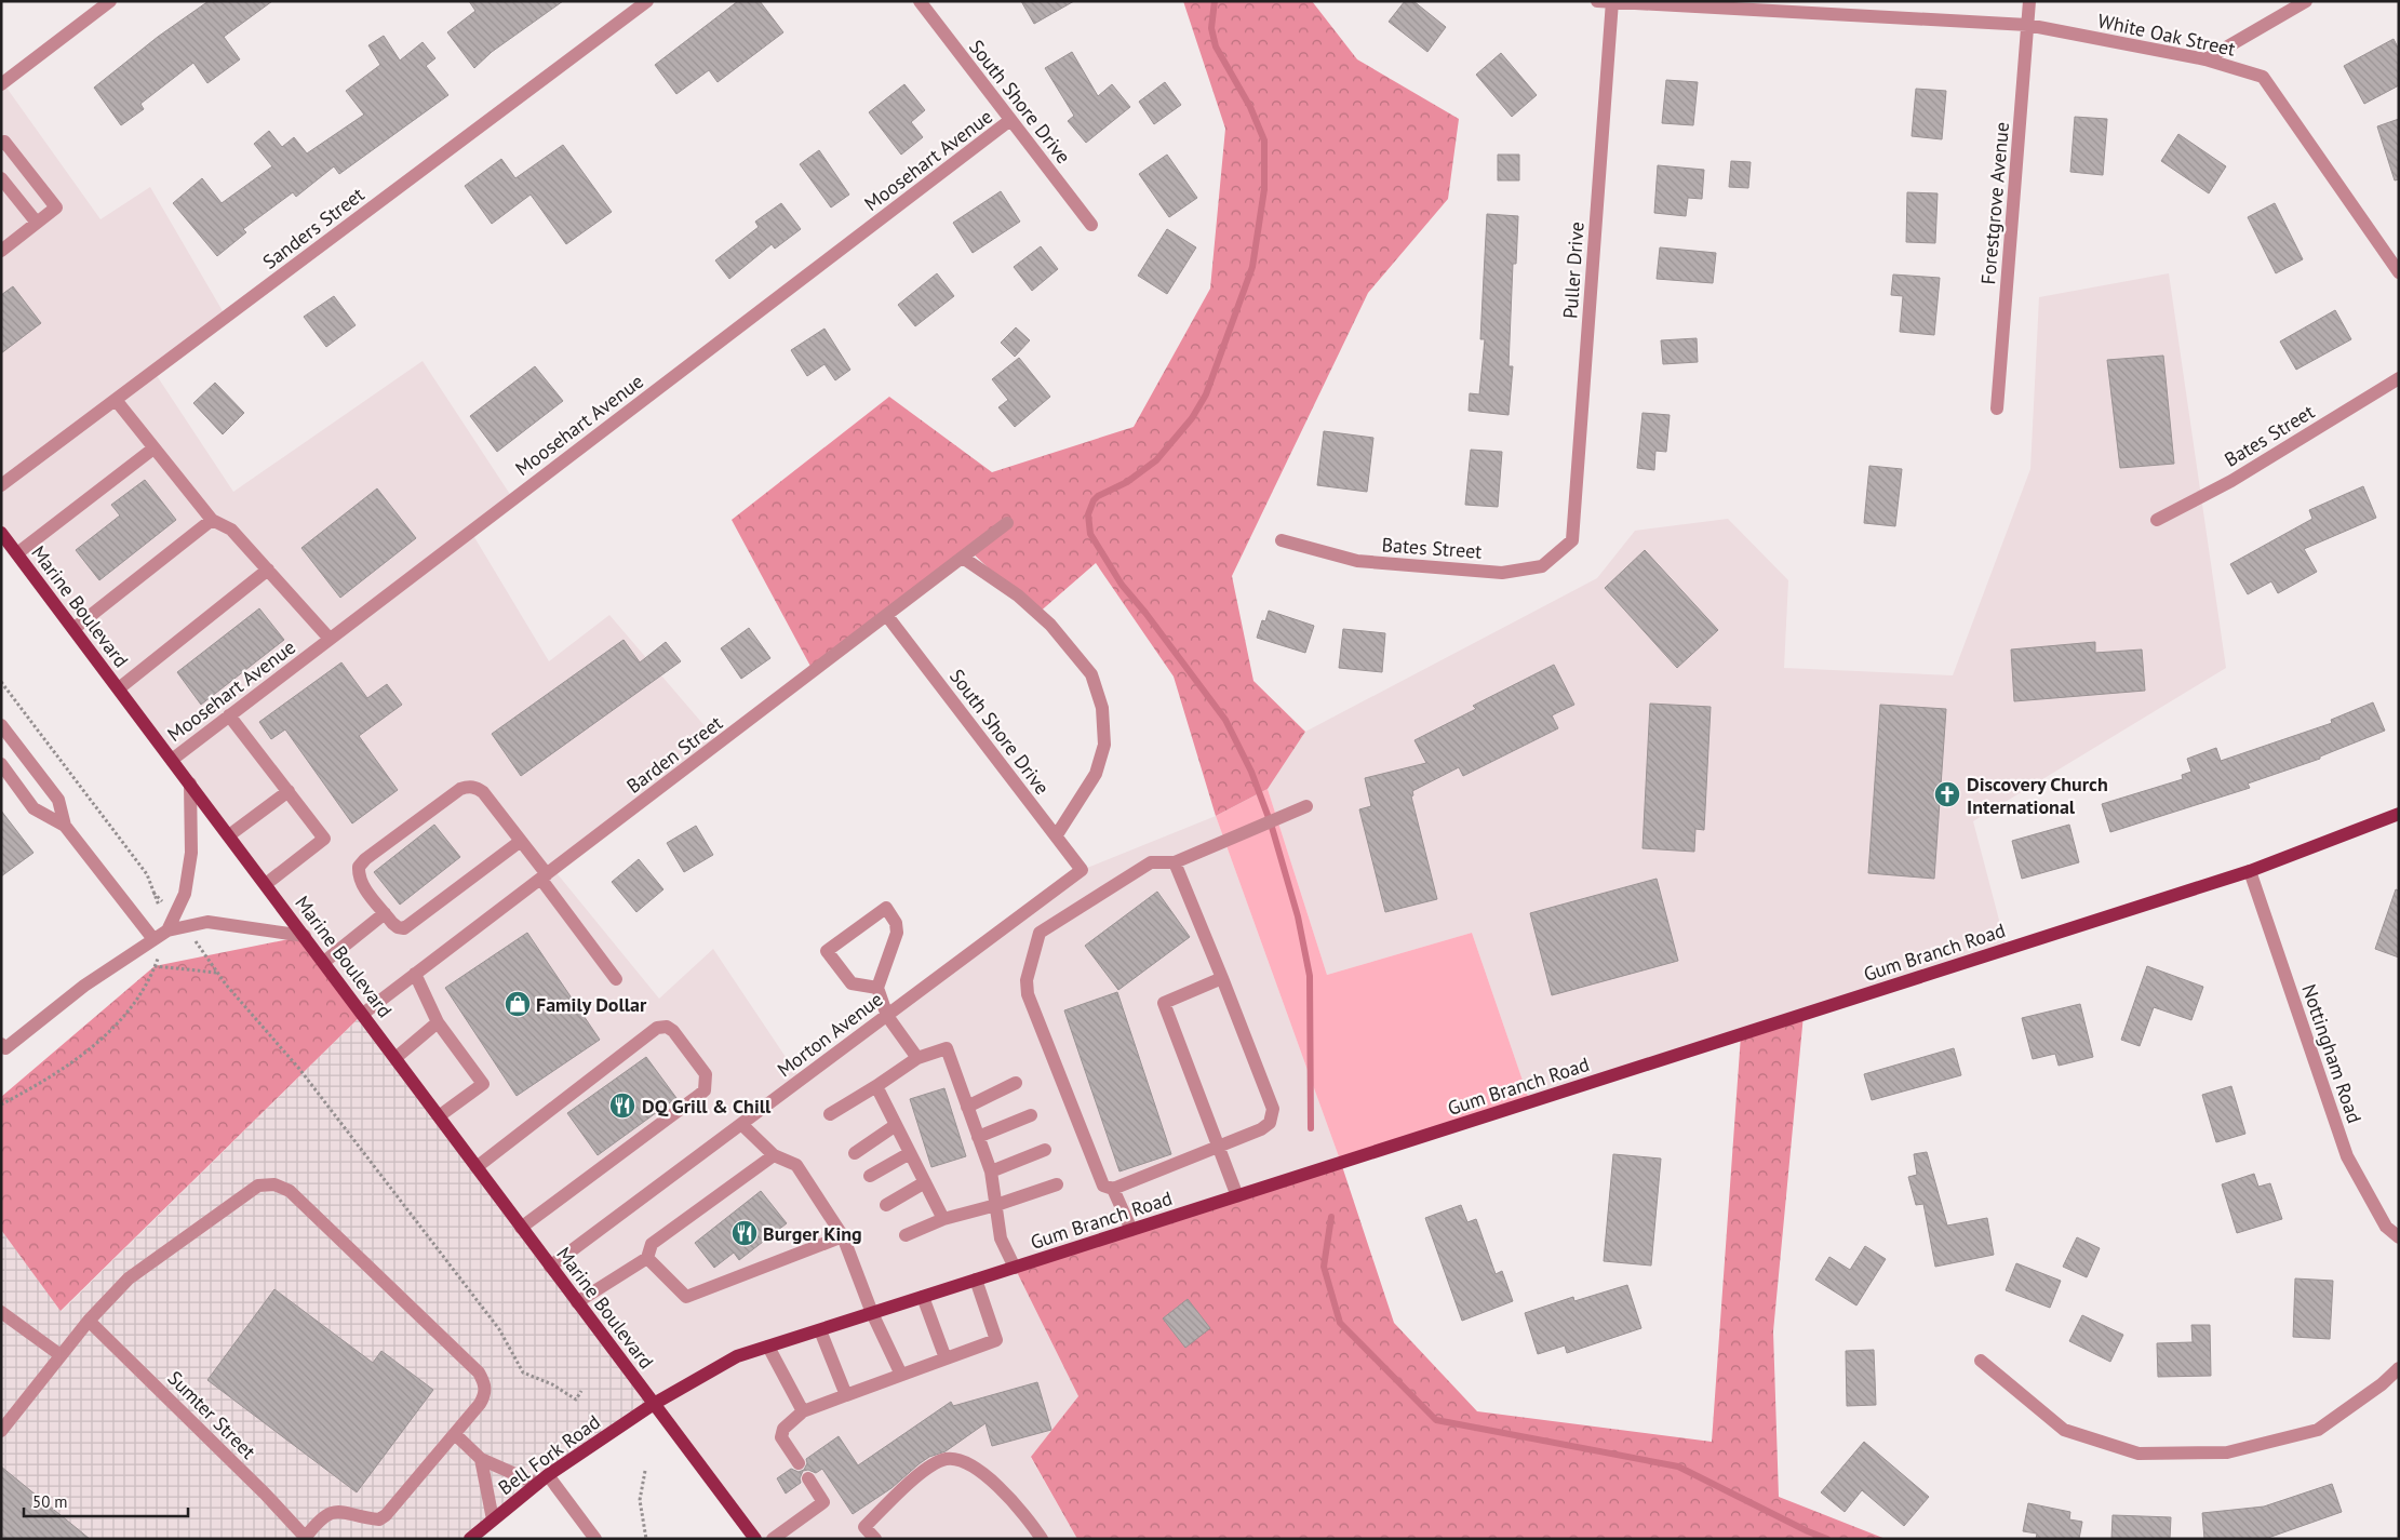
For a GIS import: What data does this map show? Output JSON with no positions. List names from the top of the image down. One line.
{"streets":{"main road":["Marine Boulevard","Gum Branch Road","Bell Fork Road"],"street":["White Oak Street","South Shore Drive","Moosehart Avenue","Forestgrove Avenue","Sanders Street","Puller Drive","Bates Street","Barden Street","Morton Avenue","Nottingham Road","Sumter Street"]},"crossings":[["White Oak Street","Forestgrove Avenue"],["White Oak Street","Puller Drive"],["South Shore Drive","Moosehart Avenue"],["South Shore Drive","Barden Street"],["South Shore Drive","Morton Avenue"],["Moosehart Avenue","Marine Boulevard"],["Puller Drive","Bates Street"],["Marine Boulevard","Barden Street"],["Marine Boulevard","Gum Branch Road"],["Marine Boulevard","Morton Avenue"],["Marine Boulevard","Bell Fork Road"],["Gum Branch Road","Nottingham Road"],["Gum Branch Road","Bell Fork Road"]],"places":{"church":["Discovery Church International"],"shop":["Family Dollar"],"restaurant":["DQ Grill & Chill","Burger King"]},"scale_bar":"50 m"}
